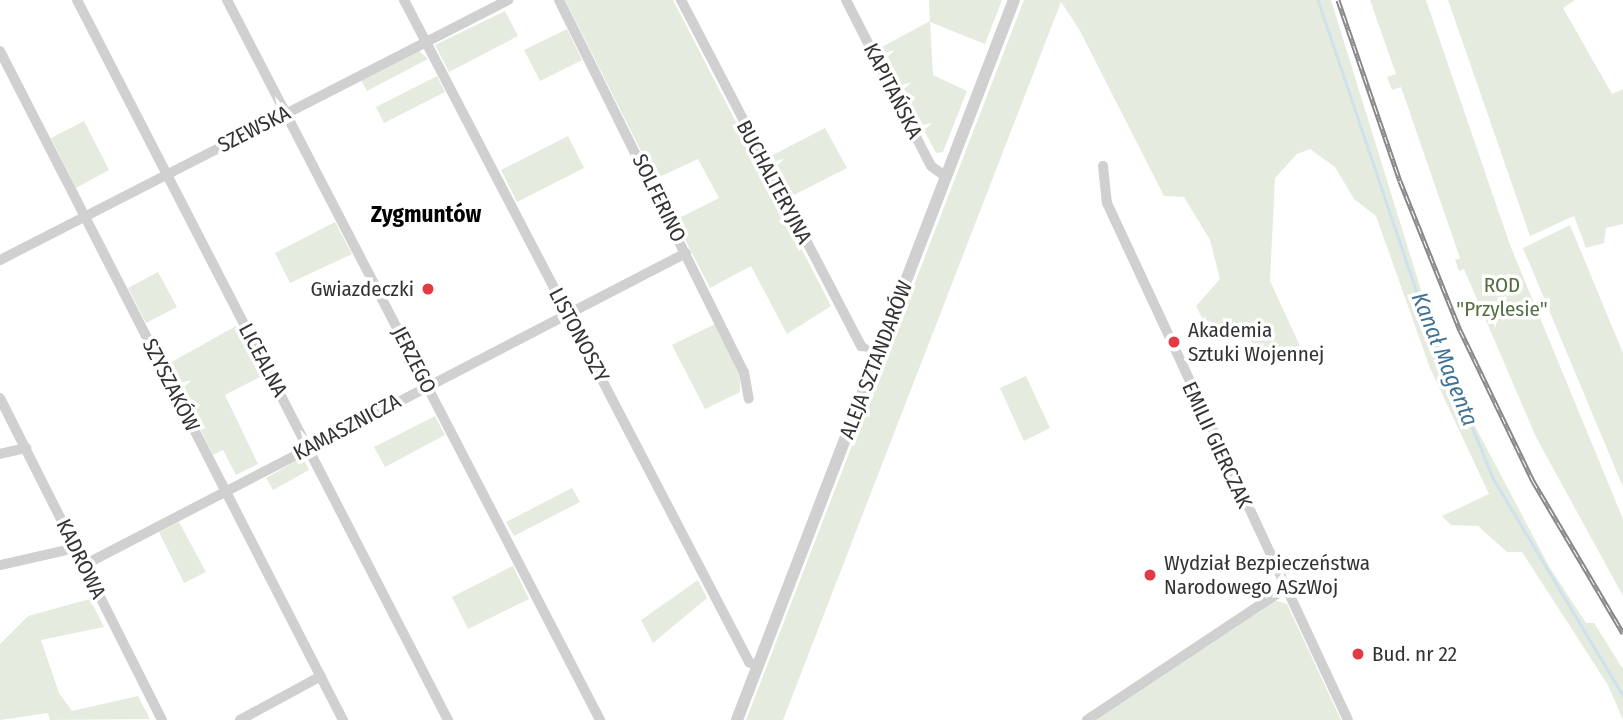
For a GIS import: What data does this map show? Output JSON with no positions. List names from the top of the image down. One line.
{"streets":{"street":["KAPITAŃSKA","SZEWSKA","BUCHALTERYJNA","SOLFERINO","LISTONOSZY","LICEALNA","JERZEGO","ALEJA SZTANDARÓW","SZYSZAKÓW","KAMASZNICZA","EMILII GIERCZAK","KADROWA"]},"crossings":[["KAPITAŃSKA","ALEJA SZTANDARÓW"],["SZEWSKA","LISTONOSZY"],["SZEWSKA","LICEALNA"],["SZEWSKA","JERZEGO"],["SZEWSKA","SZYSZAKÓW"],["BUCHALTERYJNA","ALEJA SZTANDARÓW"],["SOLFERINO","KAMASZNICZA"],["LISTONOSZY","ALEJA SZTANDARÓW"],["LISTONOSZY","KAMASZNICZA"],["LICEALNA","KAMASZNICZA"],["JERZEGO","KAMASZNICZA"],["SZYSZAKÓW","KAMASZNICZA"],["KAMASZNICZA","KADROWA"]],"districts":["Zygmuntów"],"water":["Kanał Magenta"],"parks":["ROD \"Przylesie\""],"places":["Gwiazdeczki","Akademia Sztuki Wojennej","Wydział Bezpieczeństwa Narodowego ASzWoj","Bud. nr 22"]}
